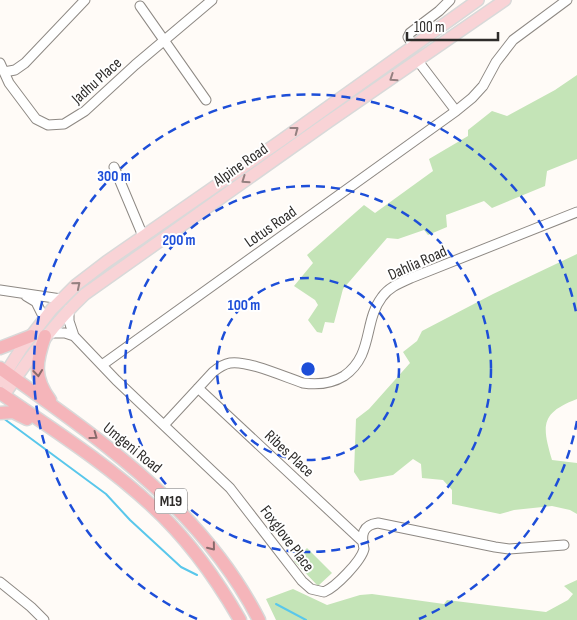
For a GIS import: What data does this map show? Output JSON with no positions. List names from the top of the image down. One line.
{"streets":{"highway":["Umgeni Road","M19"],"main road":["Alpine Road"],"street":["Jadhu Place","Lotus Road","Dahlia Road","Ribes Place","Foxglove Place"]},"crossings":[["Alpine Road","Umgeni Road"],["Lotus Road","Foxglove Place"],["Dahlia Road","Ribes Place"],["Dahlia Road","Foxglove Place"],["Ribes Place","Foxglove Place"]],"scale_bar":"100 m","rings":["300 m","200 m","100 m"]}
